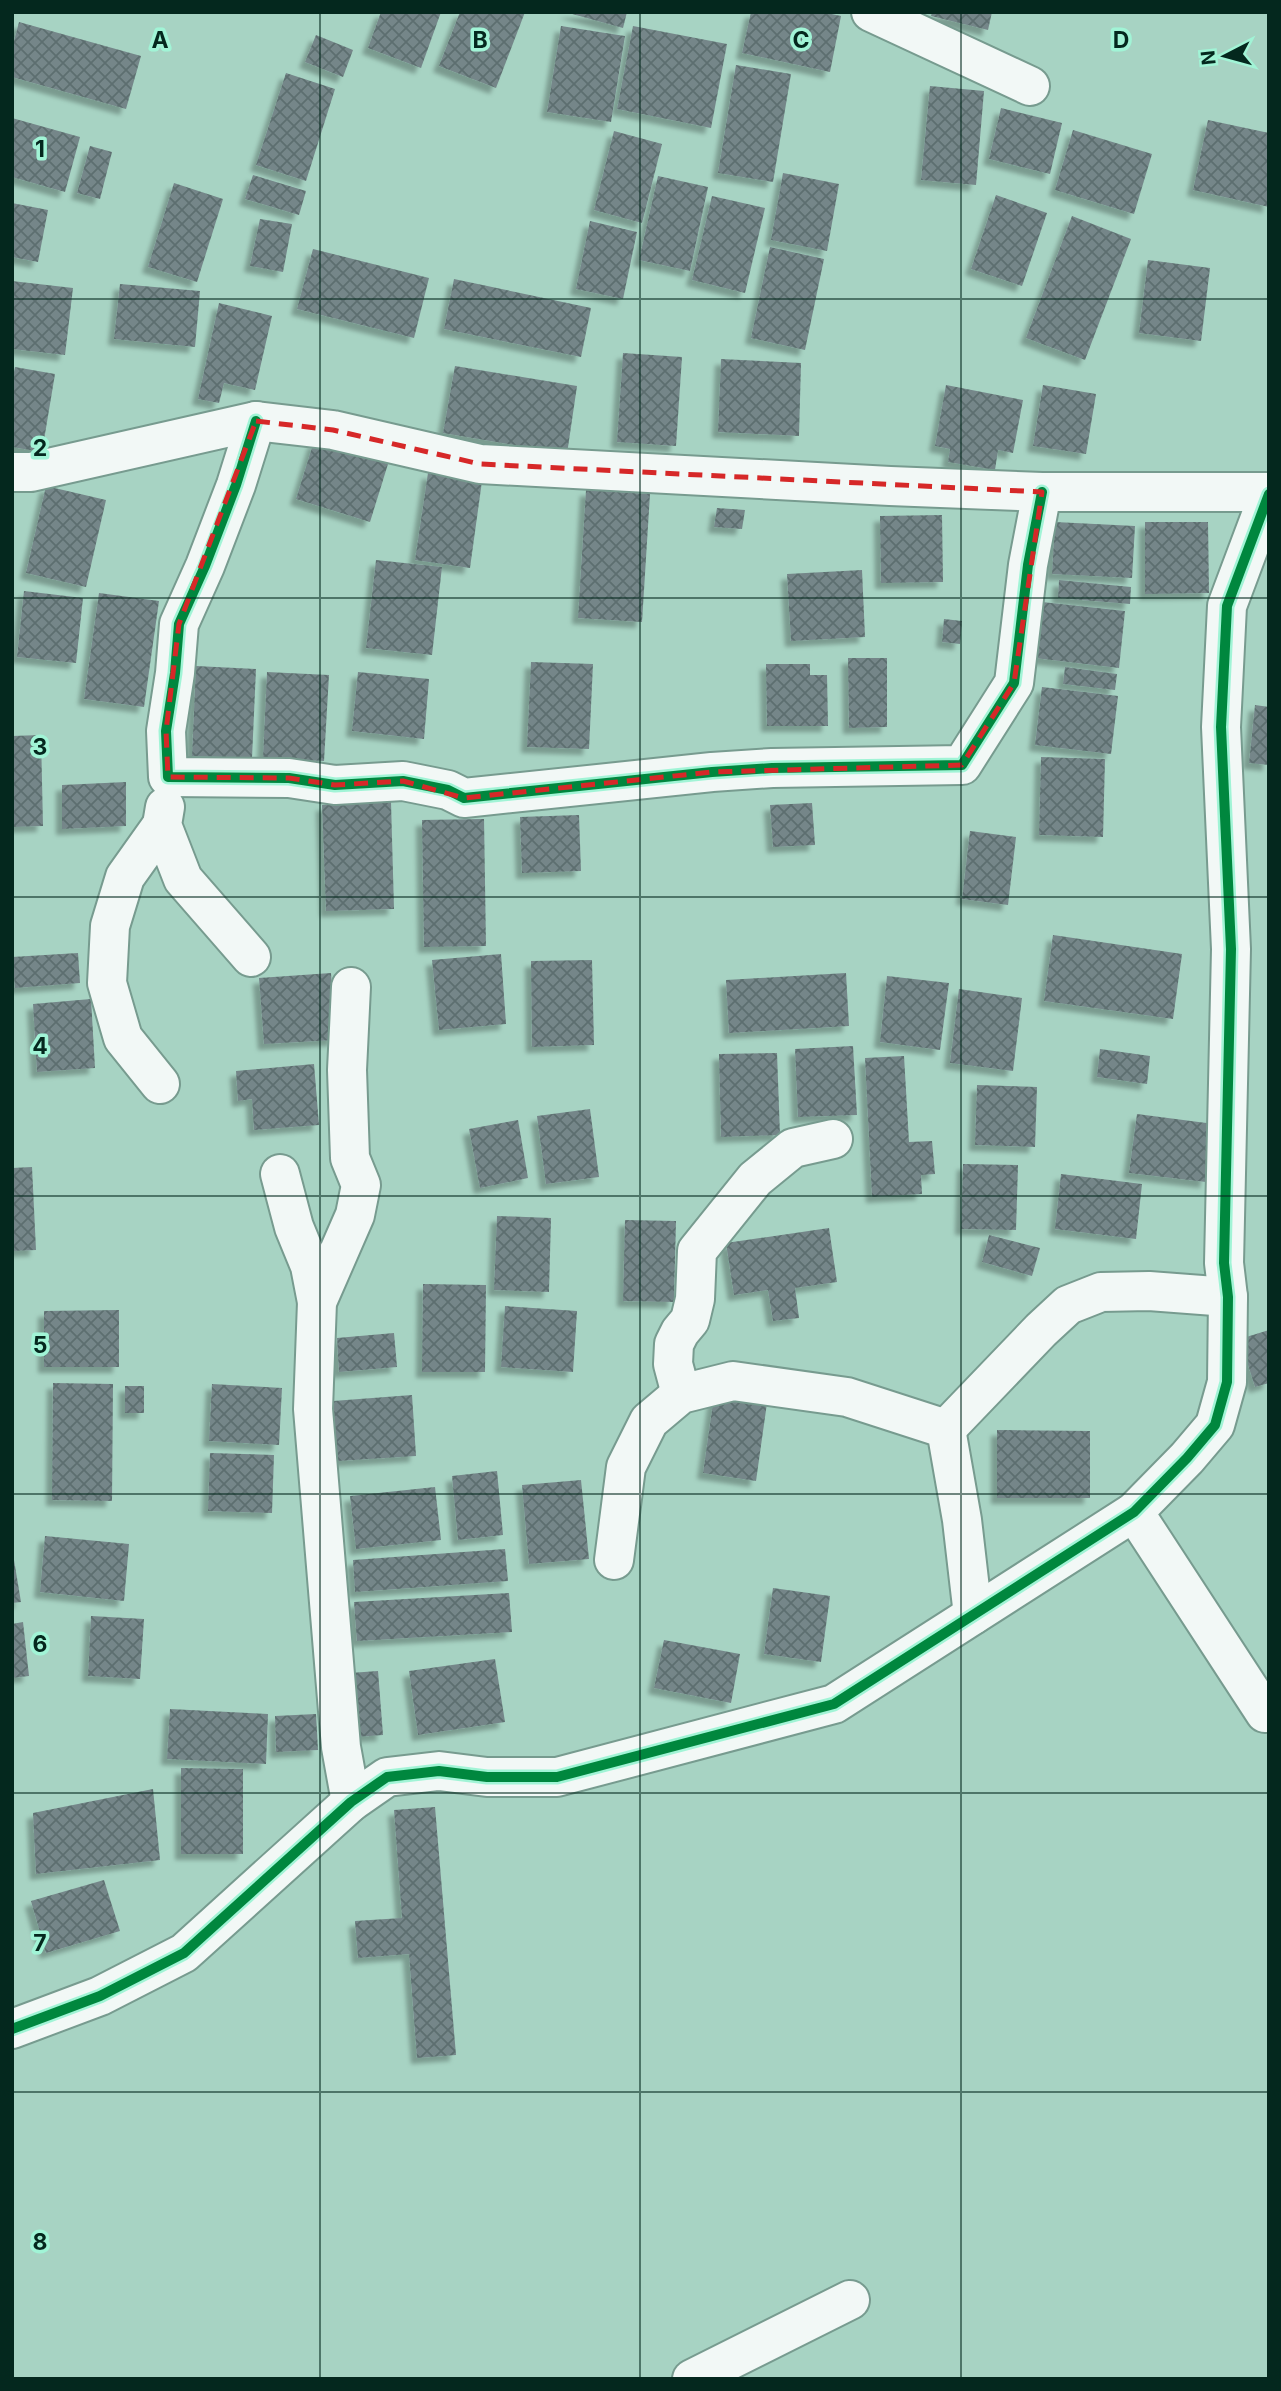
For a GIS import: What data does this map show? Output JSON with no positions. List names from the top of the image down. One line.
{"north":"left","grid":{"columns":["A","B","C","D"],"rows":["1","2","3","4","5","6","7","8"]}}
